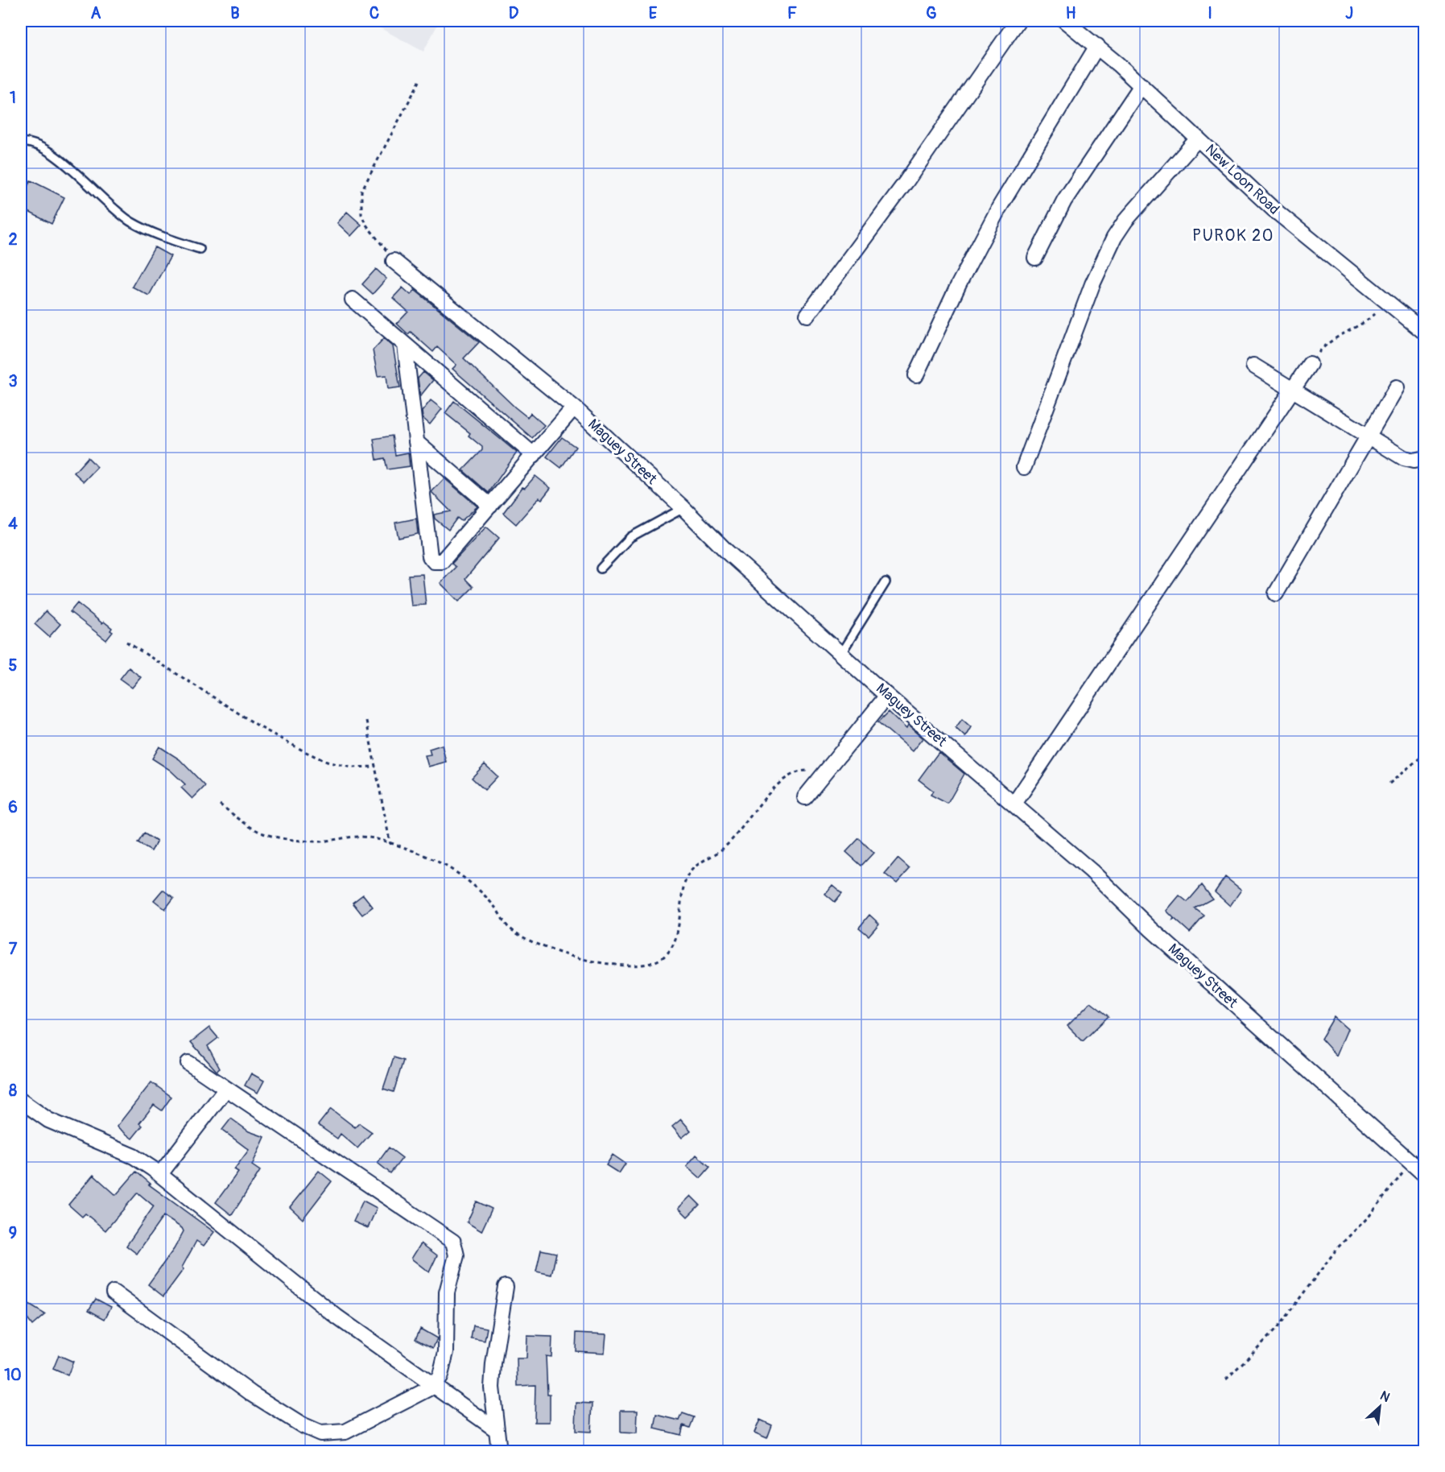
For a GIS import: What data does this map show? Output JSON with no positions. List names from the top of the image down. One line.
{"streets":{"street":["New Loon Road","Maguey Street"]},"districts":["PUROK 20"],"north":"top right","grid":{"columns":["A","B","C","D","E","F","G","H","I","J"],"rows":["1","2","3","4","5","6","7","8","9","10"]}}
